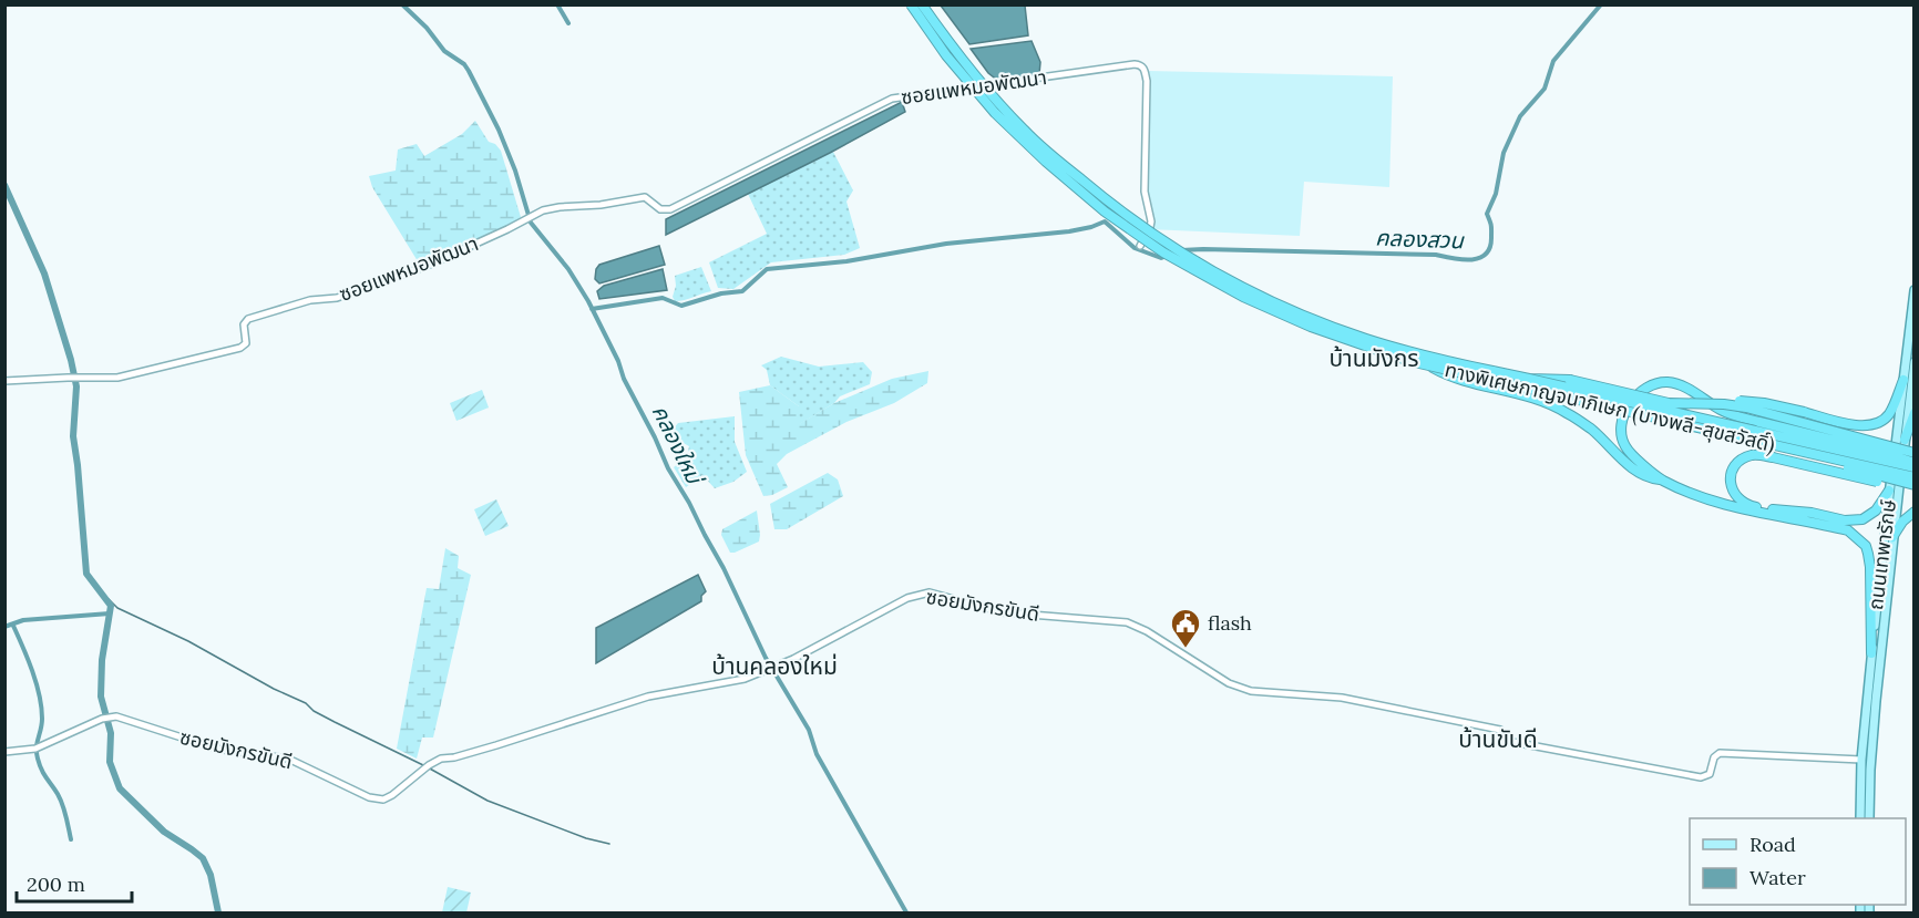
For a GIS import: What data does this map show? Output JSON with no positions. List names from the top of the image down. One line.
{"streets":{"highway":["ทางพิเศษกาญจนาภิเษก (บางพลี-สุขสวัสดิ์)"],"main road":["ถนนเทพารักษ์"],"street":["ซอยแพหมอพัฒนา","ซอยมังกรขันดี"]},"crossings":[["ถนนเทพารักษ์","ซอยมังกรขันดี"]],"districts":["บ้านมังกร","บ้านคลองใหม่","บ้านขันดี"],"water":["คลองสวน","คลองใหม่"],"places":{"public building":["flash"]},"legend":["Road","Water"],"scale_bar":"200 m"}
